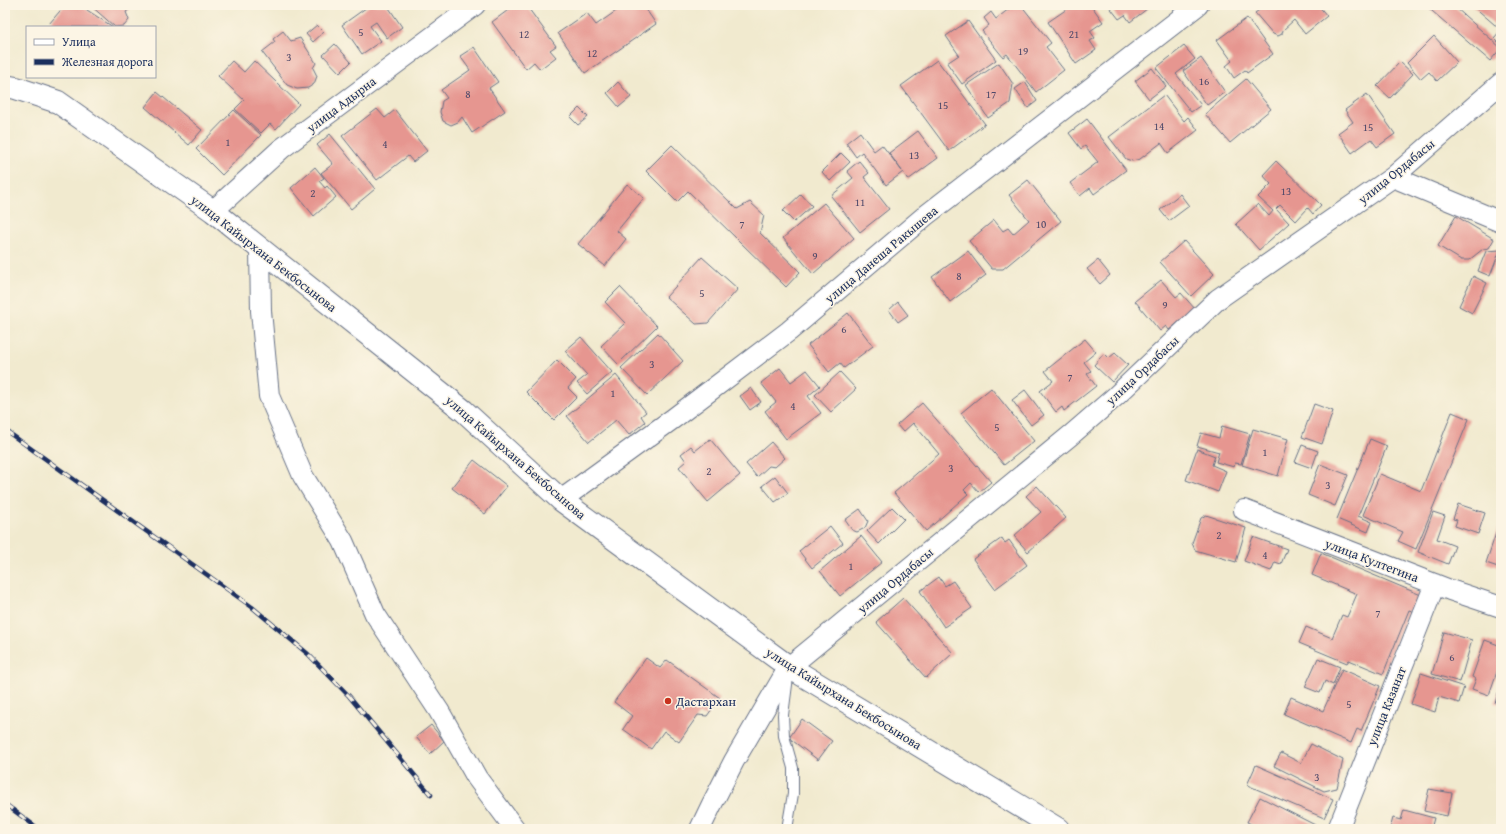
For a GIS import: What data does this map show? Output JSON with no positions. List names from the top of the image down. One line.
{"streets":{"street":["улица Адырна","улица Ордабасы","улица Кайырхана Бекбосынова","улица Данеша Ракышева","улица Култегина","улица Казанат"]},"crossings":[["улица Адырна","улица Кайырхана Бекбосынова"],["улица Ордабасы","улица Кайырхана Бекбосынова"],["улица Кайырхана Бекбосынова","улица Данеша Ракышева"],["улица Култегина","улица Казанат"]],"places":["Дастархан"],"house_numbers":["5","12","21","19","12","3","16","8","17","15","14","15","1","4","13","13","2","11","7","10","9","8","5","9","6","3","7","1","4","5","1","3","2","3","2","4","1","7","6","5","3"],"legend":["Улица","Железная дорога"]}
